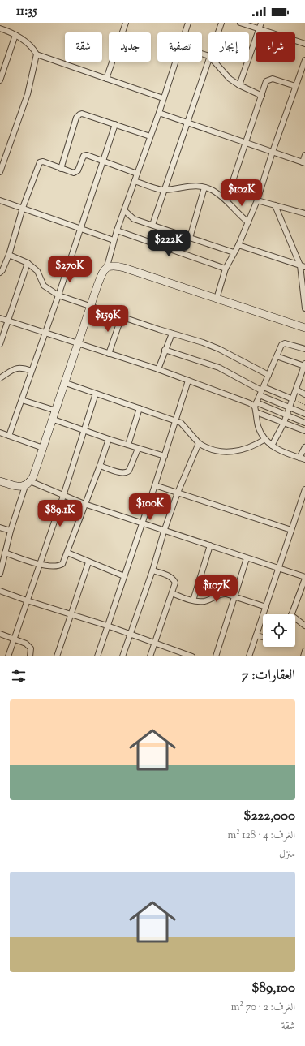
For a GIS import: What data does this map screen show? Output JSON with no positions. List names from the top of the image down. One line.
{"page":{"status":"11:35","chip":["شراء","إيجار","تصفية","جديد","شقة"],"price":["$102K","$222K","$270K","$159K","$100K","$89.1K","$107K"],"heading":"العقارات: 7","list":[{"name":"$222,000","note":"الغرف: 4 · 128 m² · منزل"},{"name":"$89,100","note":"الغرف: 2 · 70 m² · شقة"}]}}
